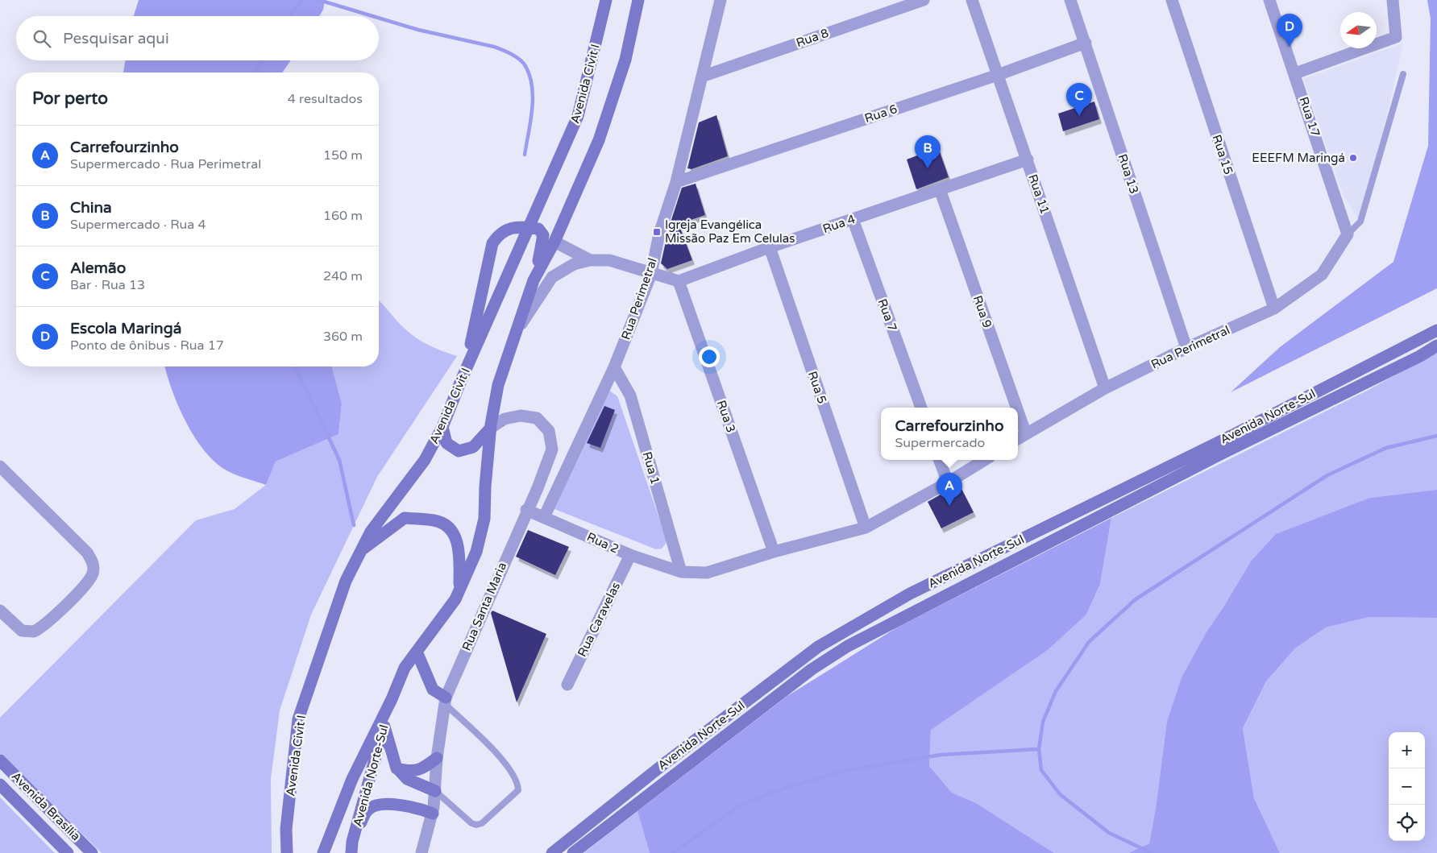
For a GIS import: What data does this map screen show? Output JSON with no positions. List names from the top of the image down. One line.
{"streets":{"main road":["Avenida Civit I","Avenida Norte-Sul","Avenida Brasília"],"street":["Rua 8","Rua 6","Rua 17","Rua 15","Rua 13","Rua 11","Rua 4","Rua Perimetral","Rua 9","Rua 7","Rua 5","Rua 3","Rua 1","Rua 2","Rua Santa Maria","Rua Caravelas"]},"crossings":[["Rua 8","Rua Perimetral"],["Rua 6","Rua 13"],["Rua 6","Rua 11"],["Rua 6","Rua Perimetral"],["Rua 17","Rua Perimetral"],["Rua 15","Rua Perimetral"],["Rua 13","Rua Perimetral"],["Rua 11","Rua 4"],["Rua 11","Rua Perimetral"],["Rua 4","Rua 9"],["Rua 4","Rua 7"],["Rua 4","Rua 5"],["Rua 4","Rua 3"],["Rua Perimetral","Rua 9"],["Rua Perimetral","Rua 1"],["Rua Perimetral","Rua 2"],["Rua 1","Rua 2"],["Rua 2","Rua Santa Maria"],["Rua 2","Rua Caravelas"]],"places":{"other":["EEEFM Maringá"],"transit":["Igreja Evangélica Missão Paz Em Celulas"]},"north":"left","page":{"pins":["D","C","B","A"],"search":"Pesquisar aqui","heading":["Por perto","4 resultados"],"list":[{"mark":"A","name":"Carrefourzinho","note":"Supermercado · Rua Perimetral","value":"150 m"},{"mark":"B","name":"China","note":"Supermercado · Rua 4","value":"160 m"},{"mark":"C","name":"Alemão","note":"Bar · Rua 13","value":"240 m"},{"mark":"D","name":"Escola Maringá","note":"Ponto de ônibus · Rua 17","value":"360 m"}],"popup":["Carrefourzinho","Supermercado"],"map_buttons":["+","−"]}}
